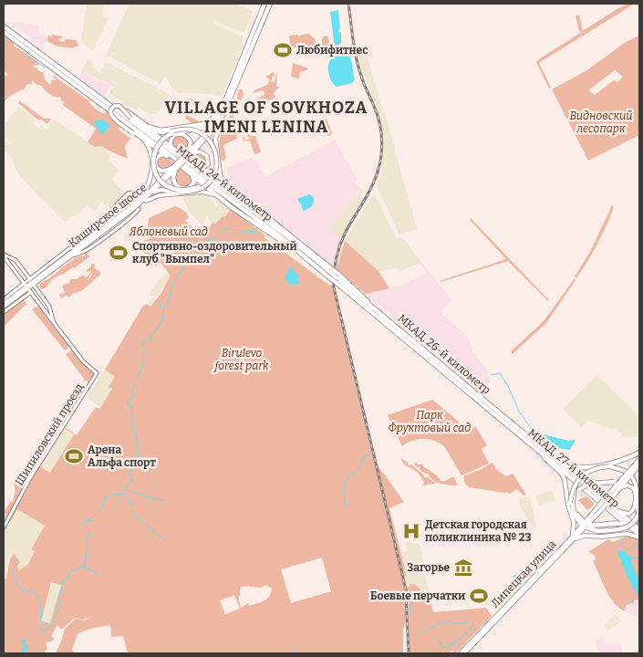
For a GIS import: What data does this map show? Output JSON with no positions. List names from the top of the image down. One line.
{"streets":{"highway":["МКАД, 24-й километр","Каширское шоссе","МКАД, 26-й километр","МКАД, 27-й километр"],"main road":["Шипиловский проезд","Липецкая улица"]},"crossings":[["МКАД, 26-й километр","МКАД, 27-й километр"]],"districts":["VILLAGE OF SOVKHOZA IMENI LENINA"],"parks":["Видновский лесопарк","Яблоневый сад","Birulevo forest park","Парк Фруктовый сад"],"places":{"sports":["Любифитнес","Спортивно-оздоровительный клуб \"Вымпел\"","Арена Альфа спорт","Боевые перчатки"],"hospital":["Детская городская поликлиника № 23"],"museum":["Загорье"]}}
